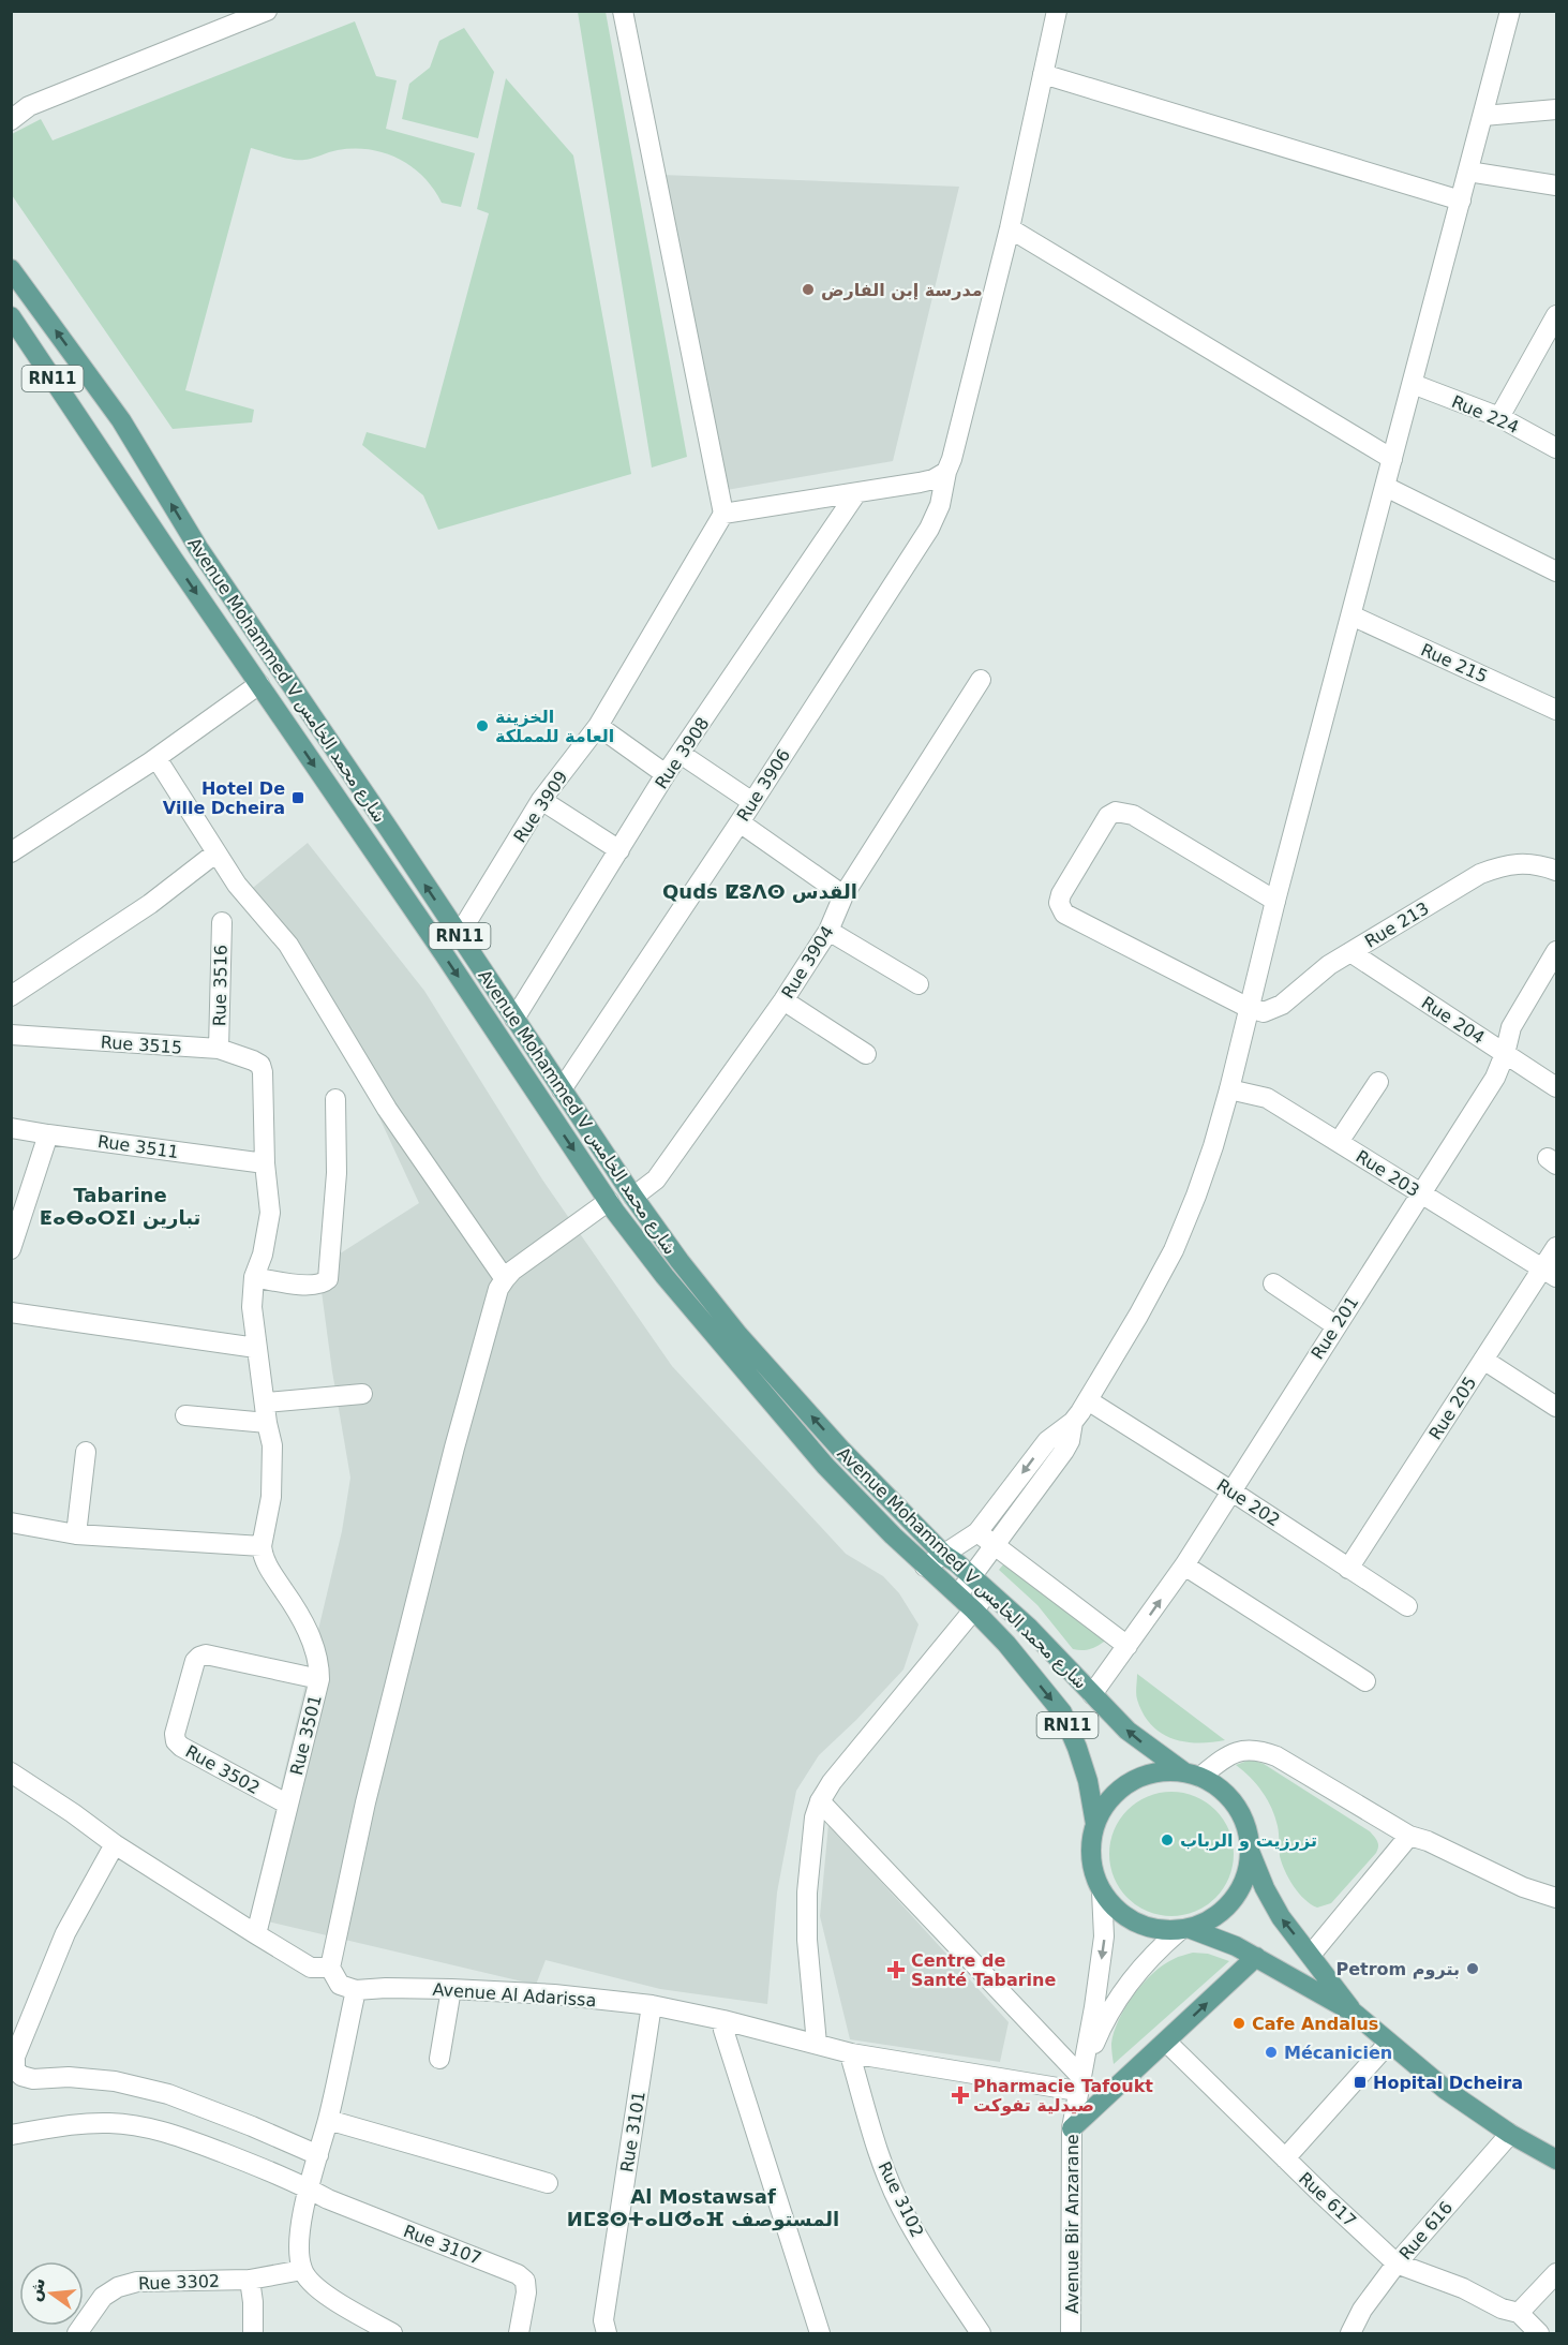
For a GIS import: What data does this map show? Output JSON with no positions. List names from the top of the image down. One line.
{"streets":{"main road":["RN11","Avenue Mohammed V شارع محمد الخامس"],"street":["Rue 224","Rue 215","Rue 3908","Rue 3906","Rue 3909","Rue 213","Rue 3904","Rue 3516","Rue 204","Rue 3515","Rue 3511","Rue 203","Rue 201","Rue 205","Rue 202","Rue 3501","Rue 3502","Avenue Al Adarissa","Rue 3101","Rue 3102","Rue 617","Avenue Bir Anzarane","Rue 616","Rue 3107","Rue 3302"]},"crossings":[["RN11","Avenue Mohammed V شارع محمد الخامس"],["RN11","Avenue Bir Anzarane"],["RN11","Rue 616"],["Avenue Mohammed V شارع محمد الخامس","Rue 3908"],["Avenue Mohammed V شارع محمد الخامس","Rue 3906"],["Avenue Mohammed V شارع محمد الخامس","Rue 3909"],["Avenue Mohammed V شارع محمد الخامس","Rue 3904"],["Avenue Mohammed V شارع محمد الخامس","Rue 201"],["Avenue Mohammed V شارع محمد الخامس","Avenue Bir Anzarane"],["Rue 213","Rue 204"],["Rue 3516","Rue 3515"],["Rue 204","Rue 201"],["Rue 3515","Rue 3511"],["Rue 203","Rue 201"],["Rue 203","Rue 205"],["Rue 201","Rue 202"],["Rue 205","Rue 202"],["Rue 3501","Rue 3502"],["Avenue Al Adarissa","Rue 3101"],["Avenue Al Adarissa","Rue 3102"],["Avenue Al Adarissa","Avenue Bir Anzarane"],["Rue 617","Rue 616"]],"districts":["Quds ⵇⵓⴷⵙ القدس","Tabarine ⵟⴰⴱⴰⵔⵉⵏ تبارين","Al Mostawsaf ⵍⵎⵓⵙⵜⴰⵡⵚⴰⴼ المستوصف"],"places":{"other":["مدرسة إبن الفارض","الخزينة العامة للمملكة","تزرزيت و الرباب","Petrom بتروم","Cafe Andalus","Mécanicien"],"transit":["Hotel De Ville Dcheira","Hopital Dcheira"],"health":["Centre de Santé Tabarine","Pharmacie Tafoukt صيدلية تفوكت"]},"north":"left"}
